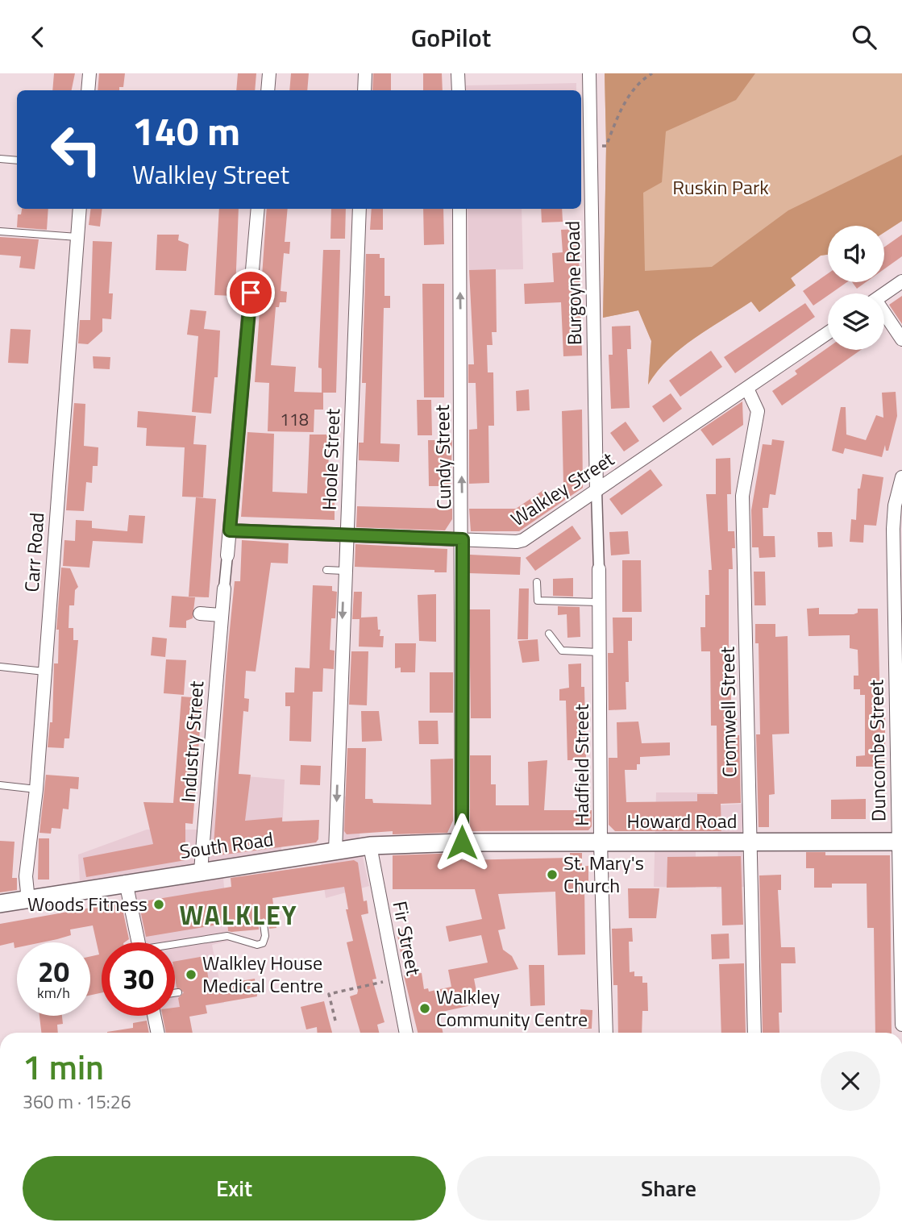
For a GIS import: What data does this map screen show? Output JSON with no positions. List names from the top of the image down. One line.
{"streets":{"street":["Burgoyne Road","Cundy Street","Hoole Street","Walkley Street","Carr Road","Cromwell Street","Industry Street","Duncombe Street","Hadfield Street","Howard Road","South Road","Fir Street"]},"crossings":[["Burgoyne Road","Walkley Street"],["Burgoyne Road","Hadfield Street"],["Cundy Street","Walkley Street"],["Cundy Street","Howard Road"],["Cundy Street","South Road"],["Hoole Street","Walkley Street"],["Hoole Street","South Road"],["Walkley Street","Cromwell Street"],["Walkley Street","Industry Street"],["Walkley Street","Hadfield Street"],["Carr Road","South Road"],["Cromwell Street","Howard Road"],["Industry Street","South Road"],["Duncombe Street","Howard Road"],["Hadfield Street","Howard Road"],["Howard Road","South Road"],["South Road","Fir Street"]],"one_way":["Cundy Street","Hoole Street"],"districts":["WALKLEY"],"parks":["Ruskin Park"],"places":["St. Mary's Church","Woods Fitness","Walkley House Medical Centre","Walkley Community Centre"],"house_numbers":["118"],"page":{"header":"GoPilot","turn":["140 m","Walkley Street"],"speed":"20 km/h","limit":"30","heading":["1 min","360 m · 15:26"],"buttons":["Exit","Share"]}}
